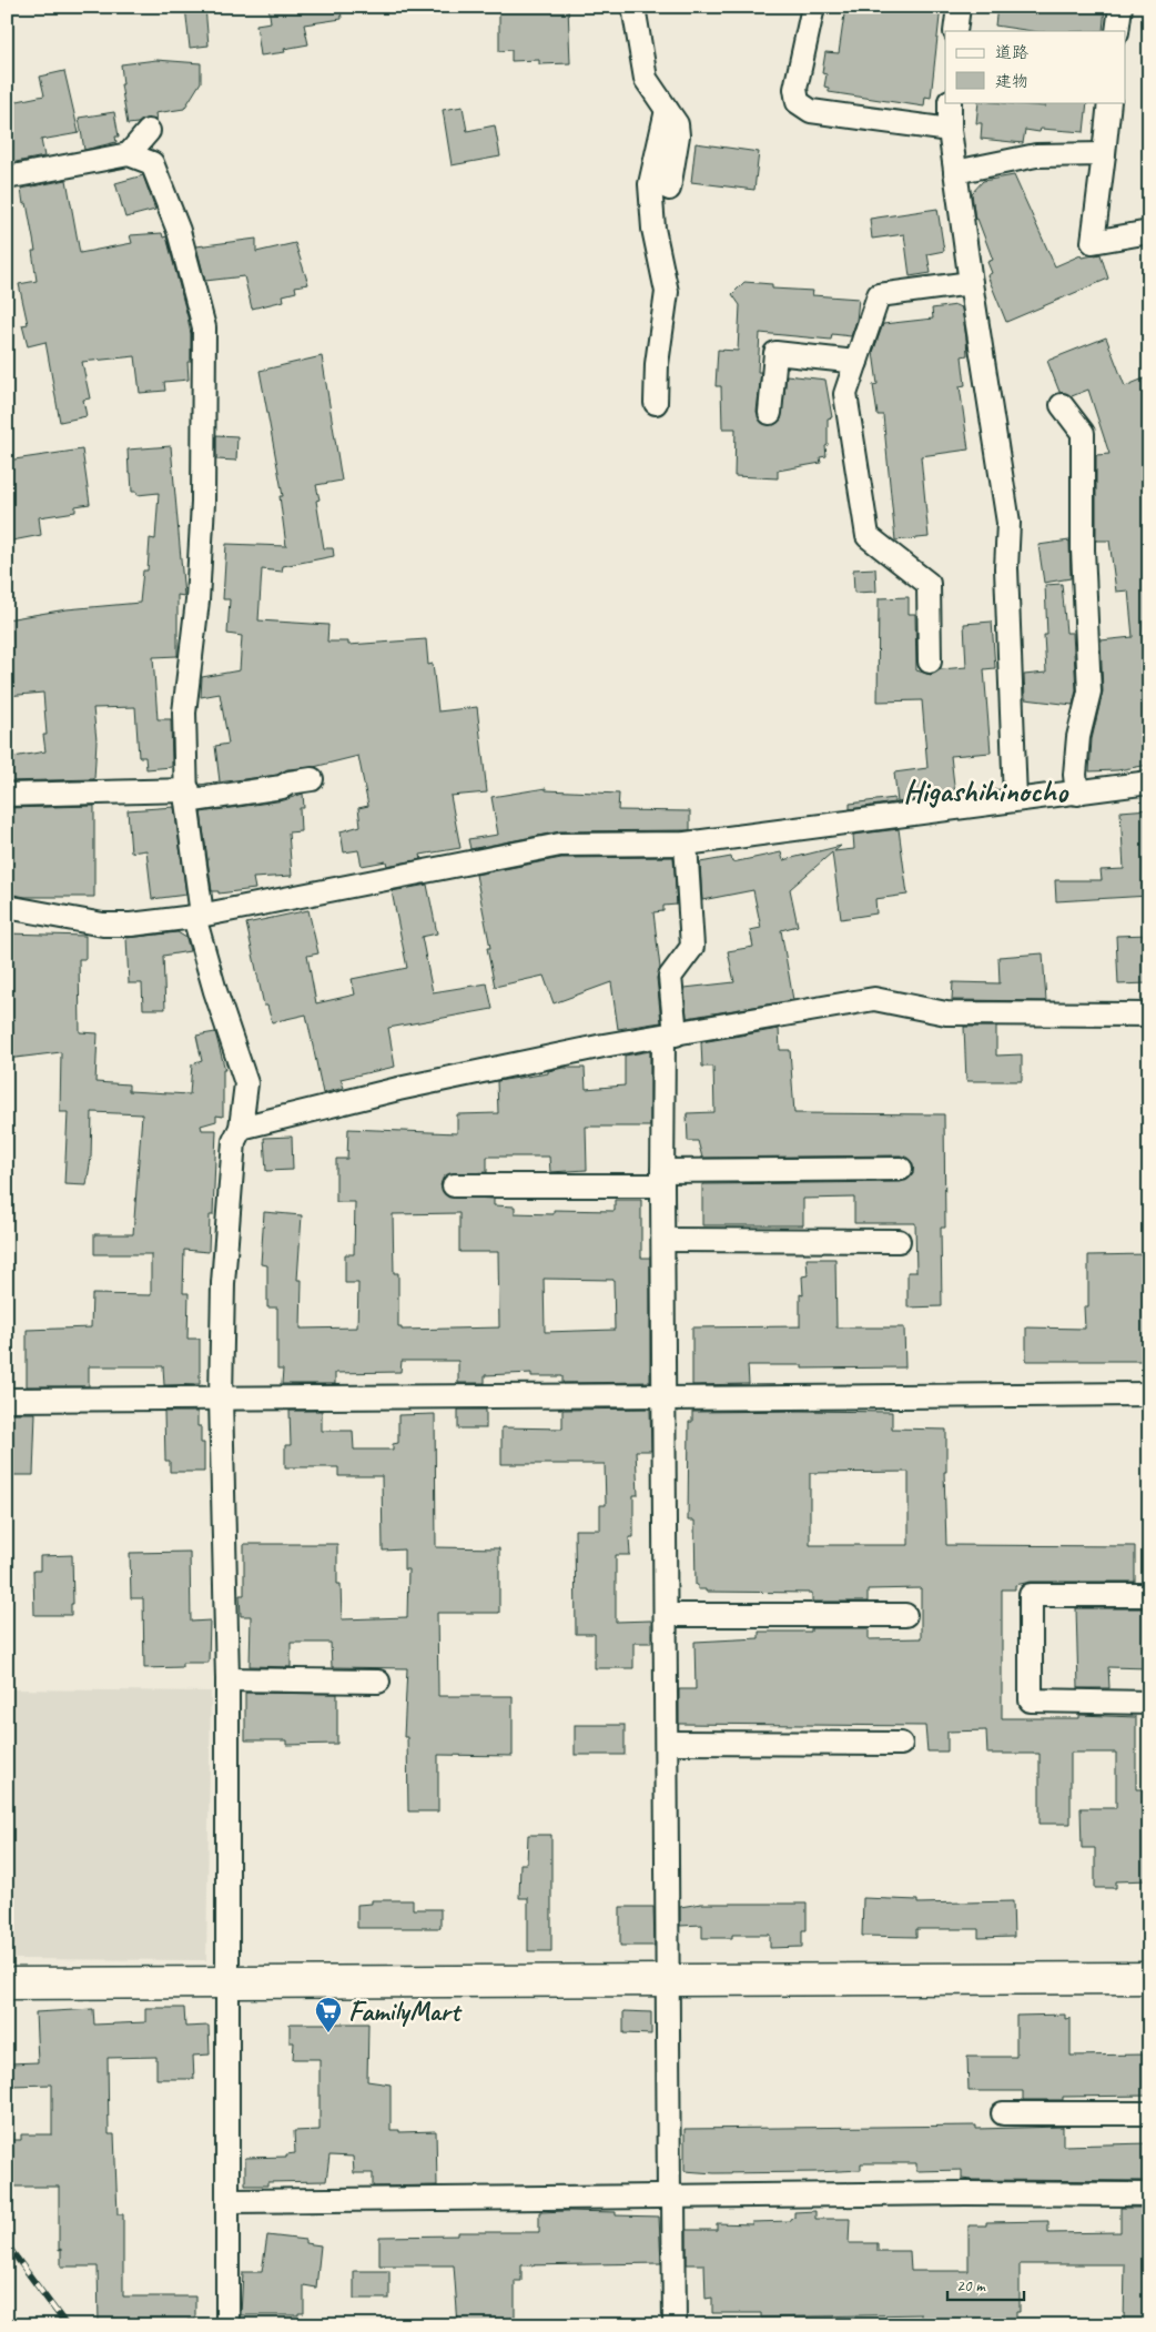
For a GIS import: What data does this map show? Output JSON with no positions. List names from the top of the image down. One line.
{"districts":["Higashihinocho"],"places":{"supermarket":["FamilyMart"]},"legend":["道路","建物"],"scale_bar":"20 m"}
